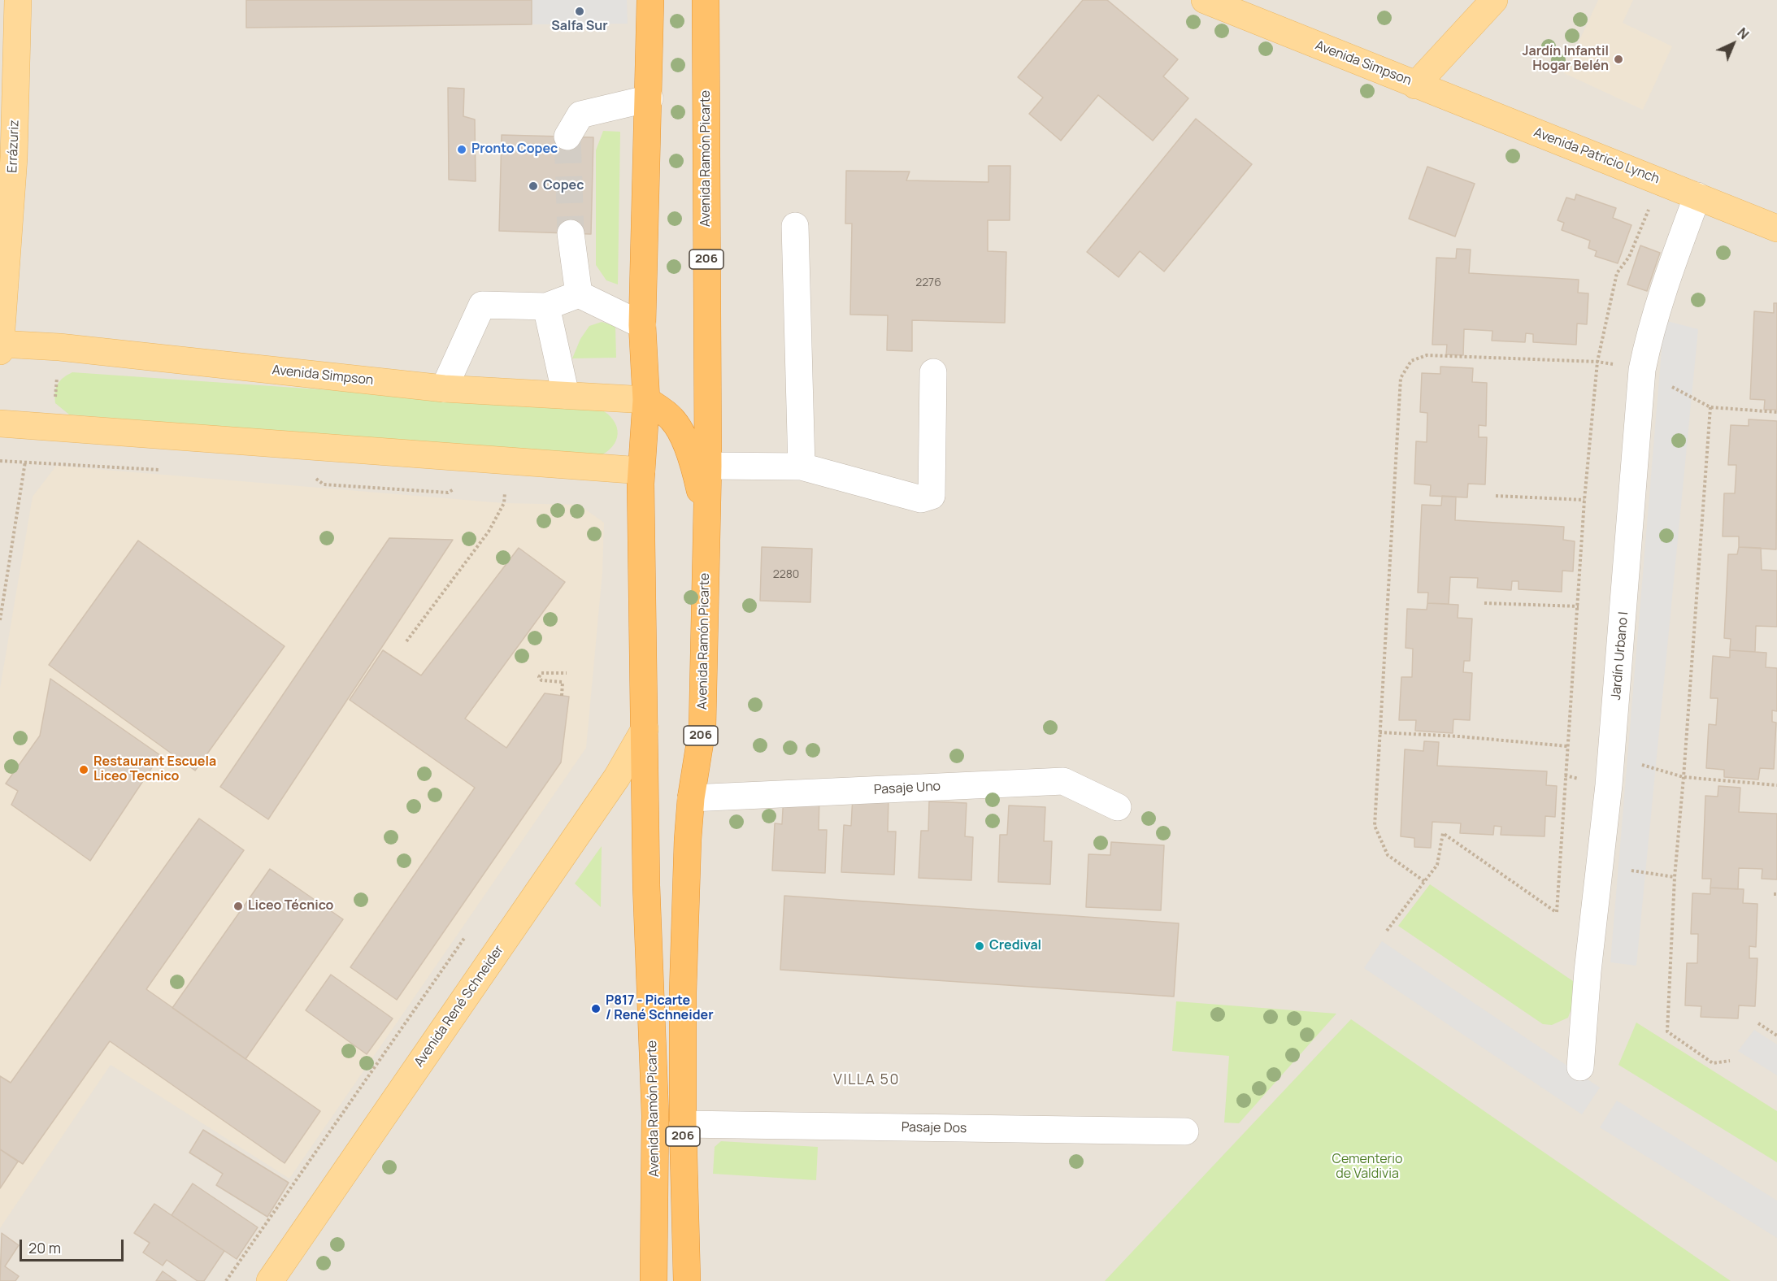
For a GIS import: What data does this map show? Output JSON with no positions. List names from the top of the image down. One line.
{"streets":{"highway":["Avenida Ramón Picarte","206"],"main road":["Avenida Simpson","Errázuriz","Avenida Patricio Lynch","Avenida René Schneider"],"street":["Jardín Urbano I","Pasaje Uno","Pasaje Dos"]},"crossings":[["Avenida Simpson","Errázuriz"],["Avenida Simpson","Avenida Patricio Lynch"],["Avenida Simpson","Avenida Ramón Picarte"],["Avenida Patricio Lynch","Jardín Urbano I"],["Avenida Ramón Picarte","Pasaje Uno"],["Avenida Ramón Picarte","Avenida René Schneider"],["Avenida Ramón Picarte","Pasaje Dos"]],"districts":["VILLA 50"],"parks":["Cementerio de Valdivia"],"places":["Salfa Sur","Jardín Infantil Hogar Belén","Pronto Copec","Copec","Restaurant Escuela Liceo Tecnico","Liceo Técnico","Credival","P817 - Picarte / René Schneider"],"house_numbers":["2276","2280"],"scale_bar":"20 m","north":"top right"}
